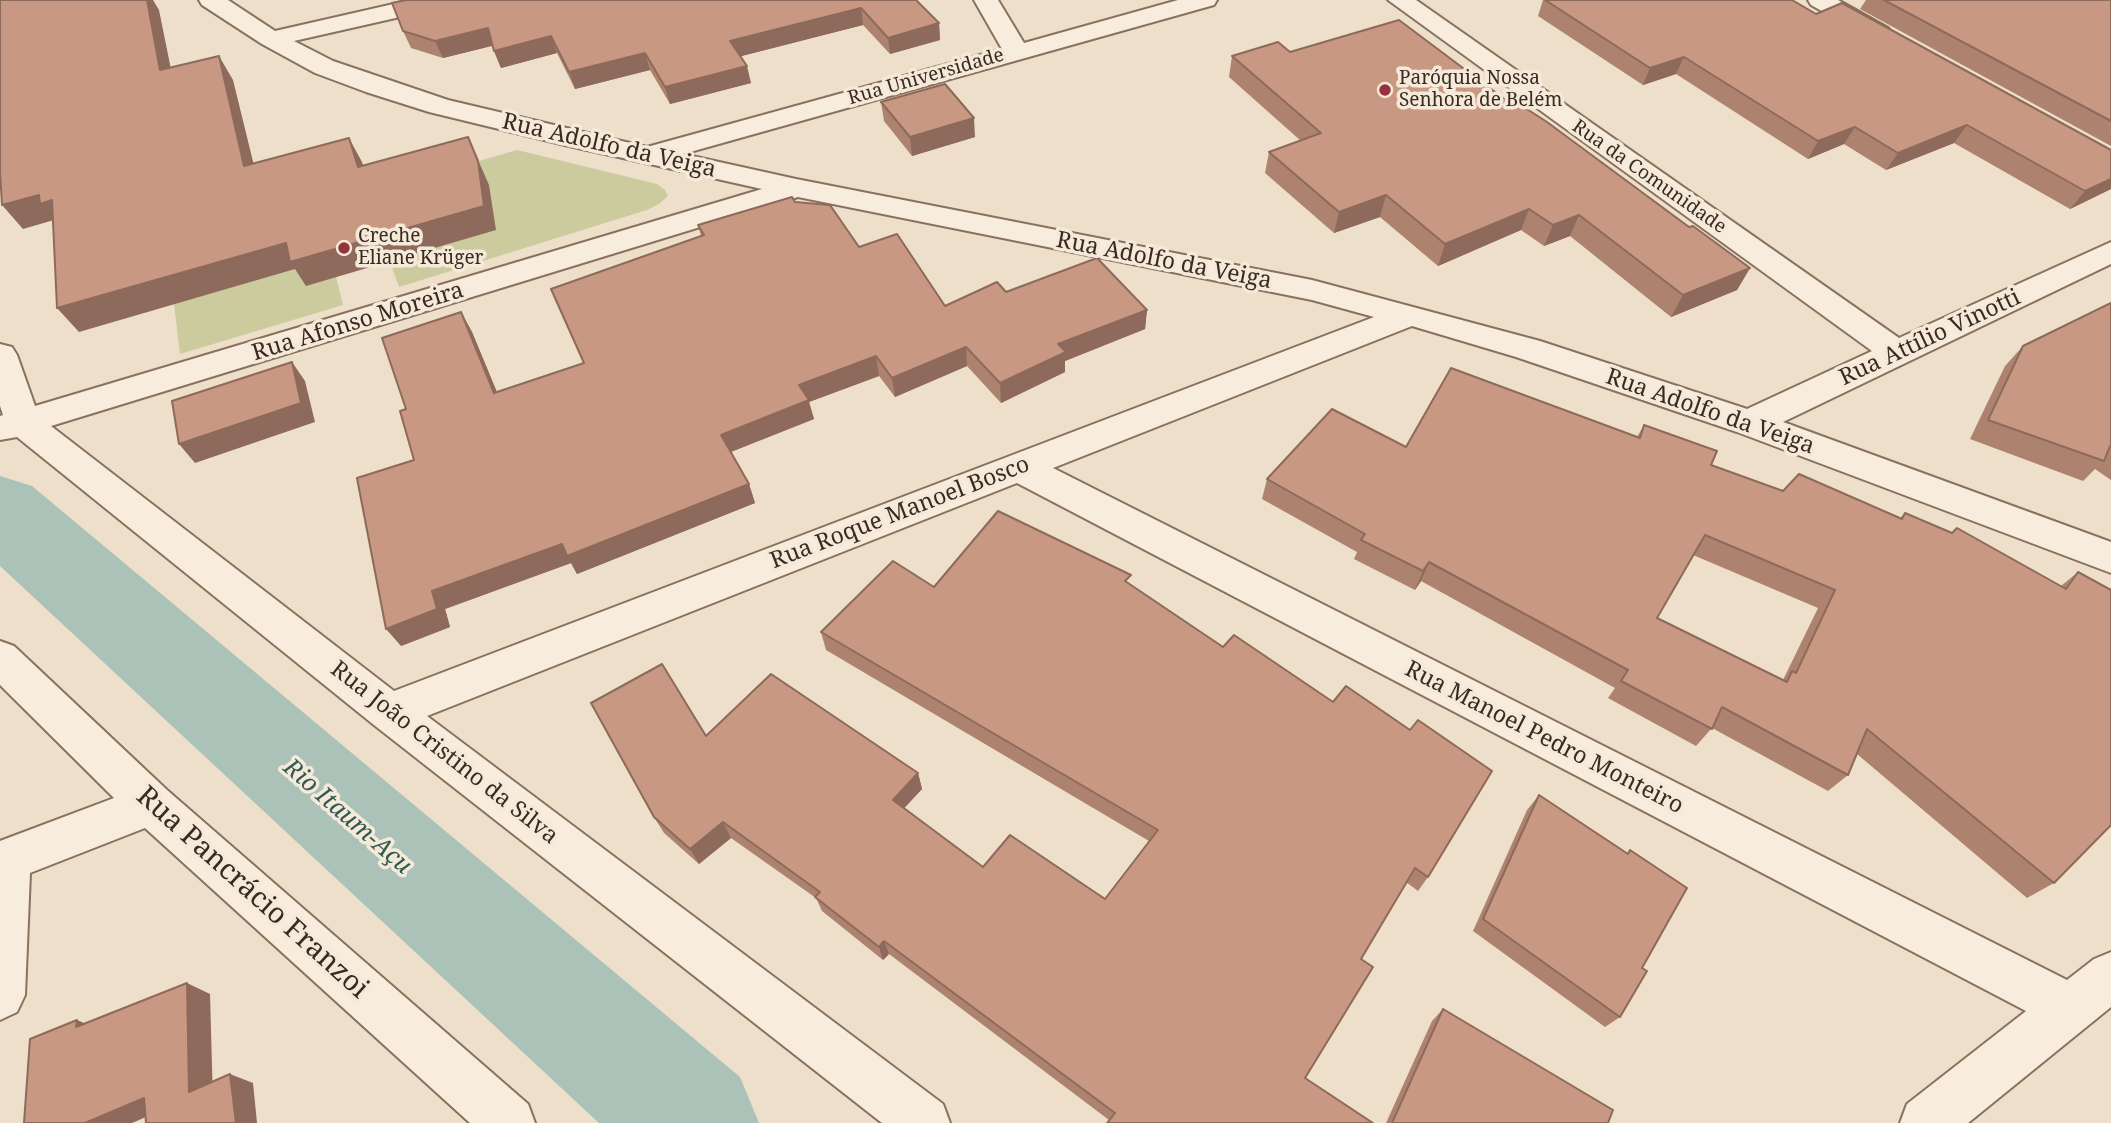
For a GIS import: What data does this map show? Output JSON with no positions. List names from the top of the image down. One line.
{"streets":{"street":["Rua Universidade","Rua Adolfo da Veiga","Rua da Comunidade","Rua Afonso Moreira","Rua Attílio Vinotti","Rua Roque Manoel Bosco","Rua Manoel Pedro Monteiro","Rua João Cristino da Silva","Rua Pancrácio Franzoi"]},"crossings":[["Rua Universidade","Rua Adolfo da Veiga"],["Rua Adolfo da Veiga","Rua Afonso Moreira"],["Rua Adolfo da Veiga","Rua Attílio Vinotti"],["Rua Adolfo da Veiga","Rua Roque Manoel Bosco"],["Rua da Comunidade","Rua Attílio Vinotti"],["Rua Afonso Moreira","Rua João Cristino da Silva"],["Rua Roque Manoel Bosco","Rua Manoel Pedro Monteiro"],["Rua Roque Manoel Bosco","Rua João Cristino da Silva"]],"water":["Rio Itaum-Açu"],"places":["Paróquia Nossa Senhora de Belém","Creche Eliane Krüger"]}
